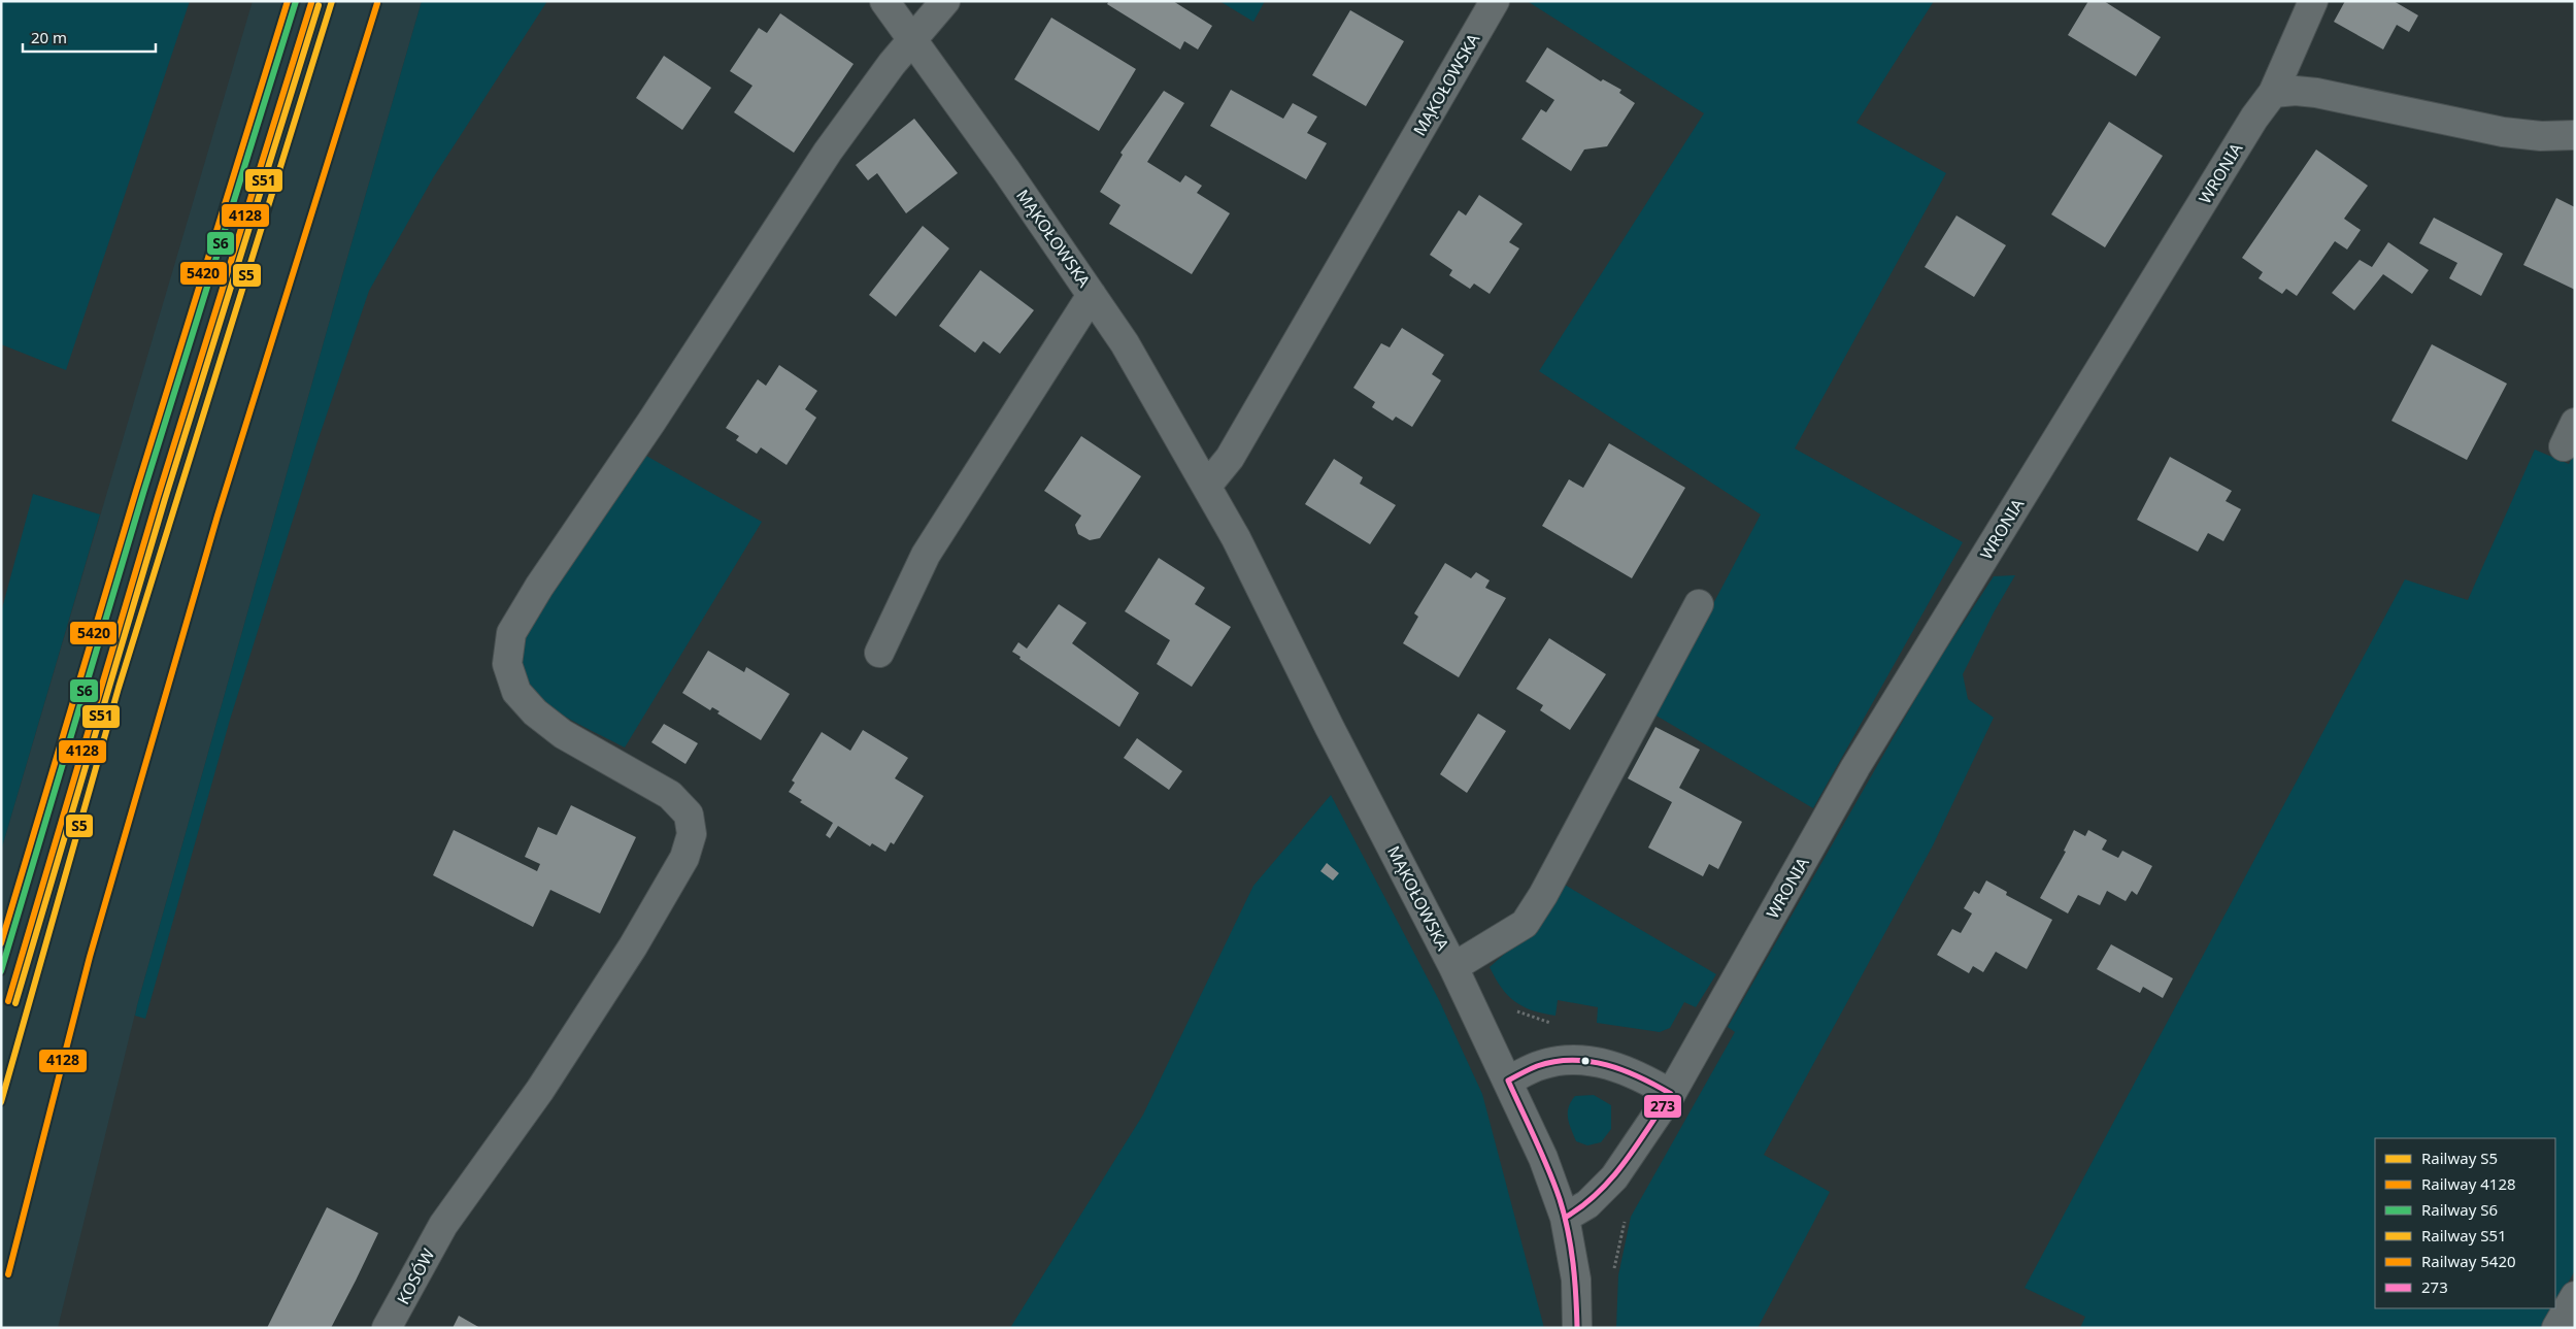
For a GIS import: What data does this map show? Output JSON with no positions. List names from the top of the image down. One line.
{"streets":{"street":["MĄKOŁOWSKA","WRONIA","KOSÓW"]},"crossings":[["MĄKOŁOWSKA","WRONIA"],["MĄKOŁOWSKA","KOSÓW"]],"lines":["rail line S5","rail line S6","rail line 5420","rail line 4128","rail line S51","transit line 273"],"legend":["Railway S5","Railway 4128","Railway S6","Railway S51","Railway 5420","273"],"scale_bar":"20 m"}
